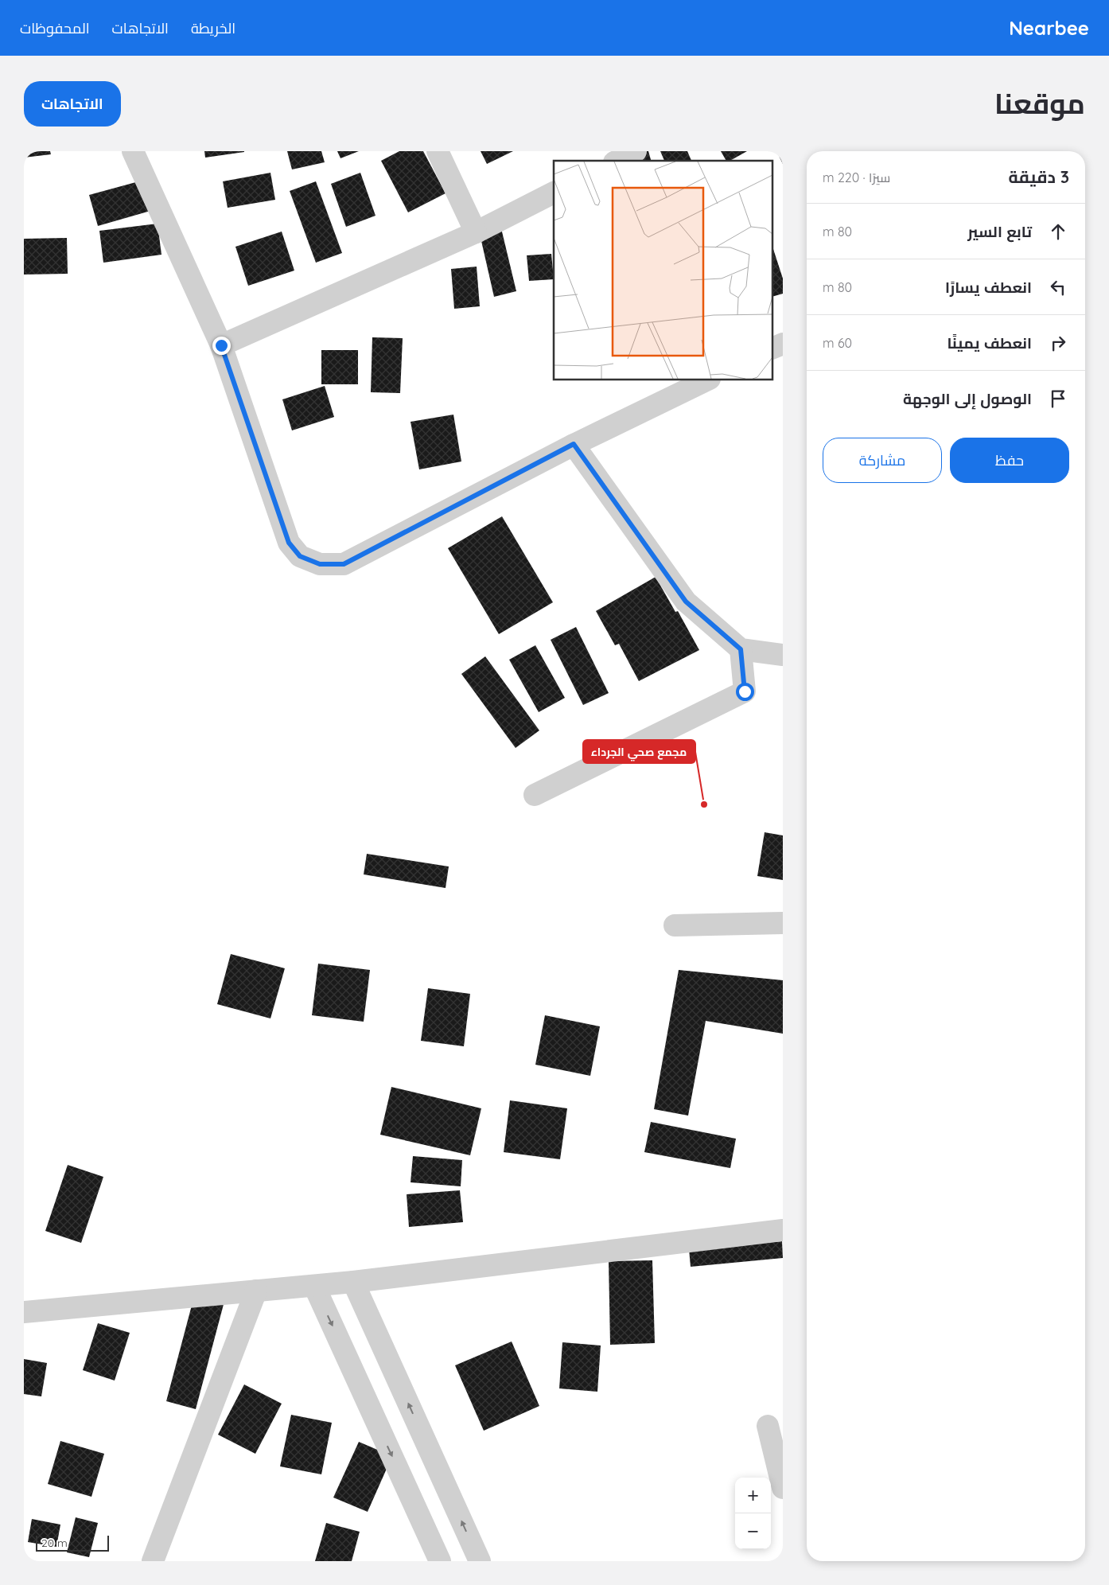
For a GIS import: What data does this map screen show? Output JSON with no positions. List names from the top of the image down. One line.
{"places":["مجمع صحي الجرداء"],"scale_bar":"20 m","page":{"header":"Nearbee","nav":["الخريطة","الاتجاهات","المحفوظات"],"title":"موقعنا","buttons":["الاتجاهات",["حفظ","مشاركة"]],"heading":["3 دقيقة","سيرًا · 220 m"],"list":[["تابع السير","80 m"],["انعطف يسارًا","80 m"],["انعطف يمينًا","60 m"],"الوصول إلى الوجهة"],"map_buttons":["+","−"],"scale":"20 m"}}
